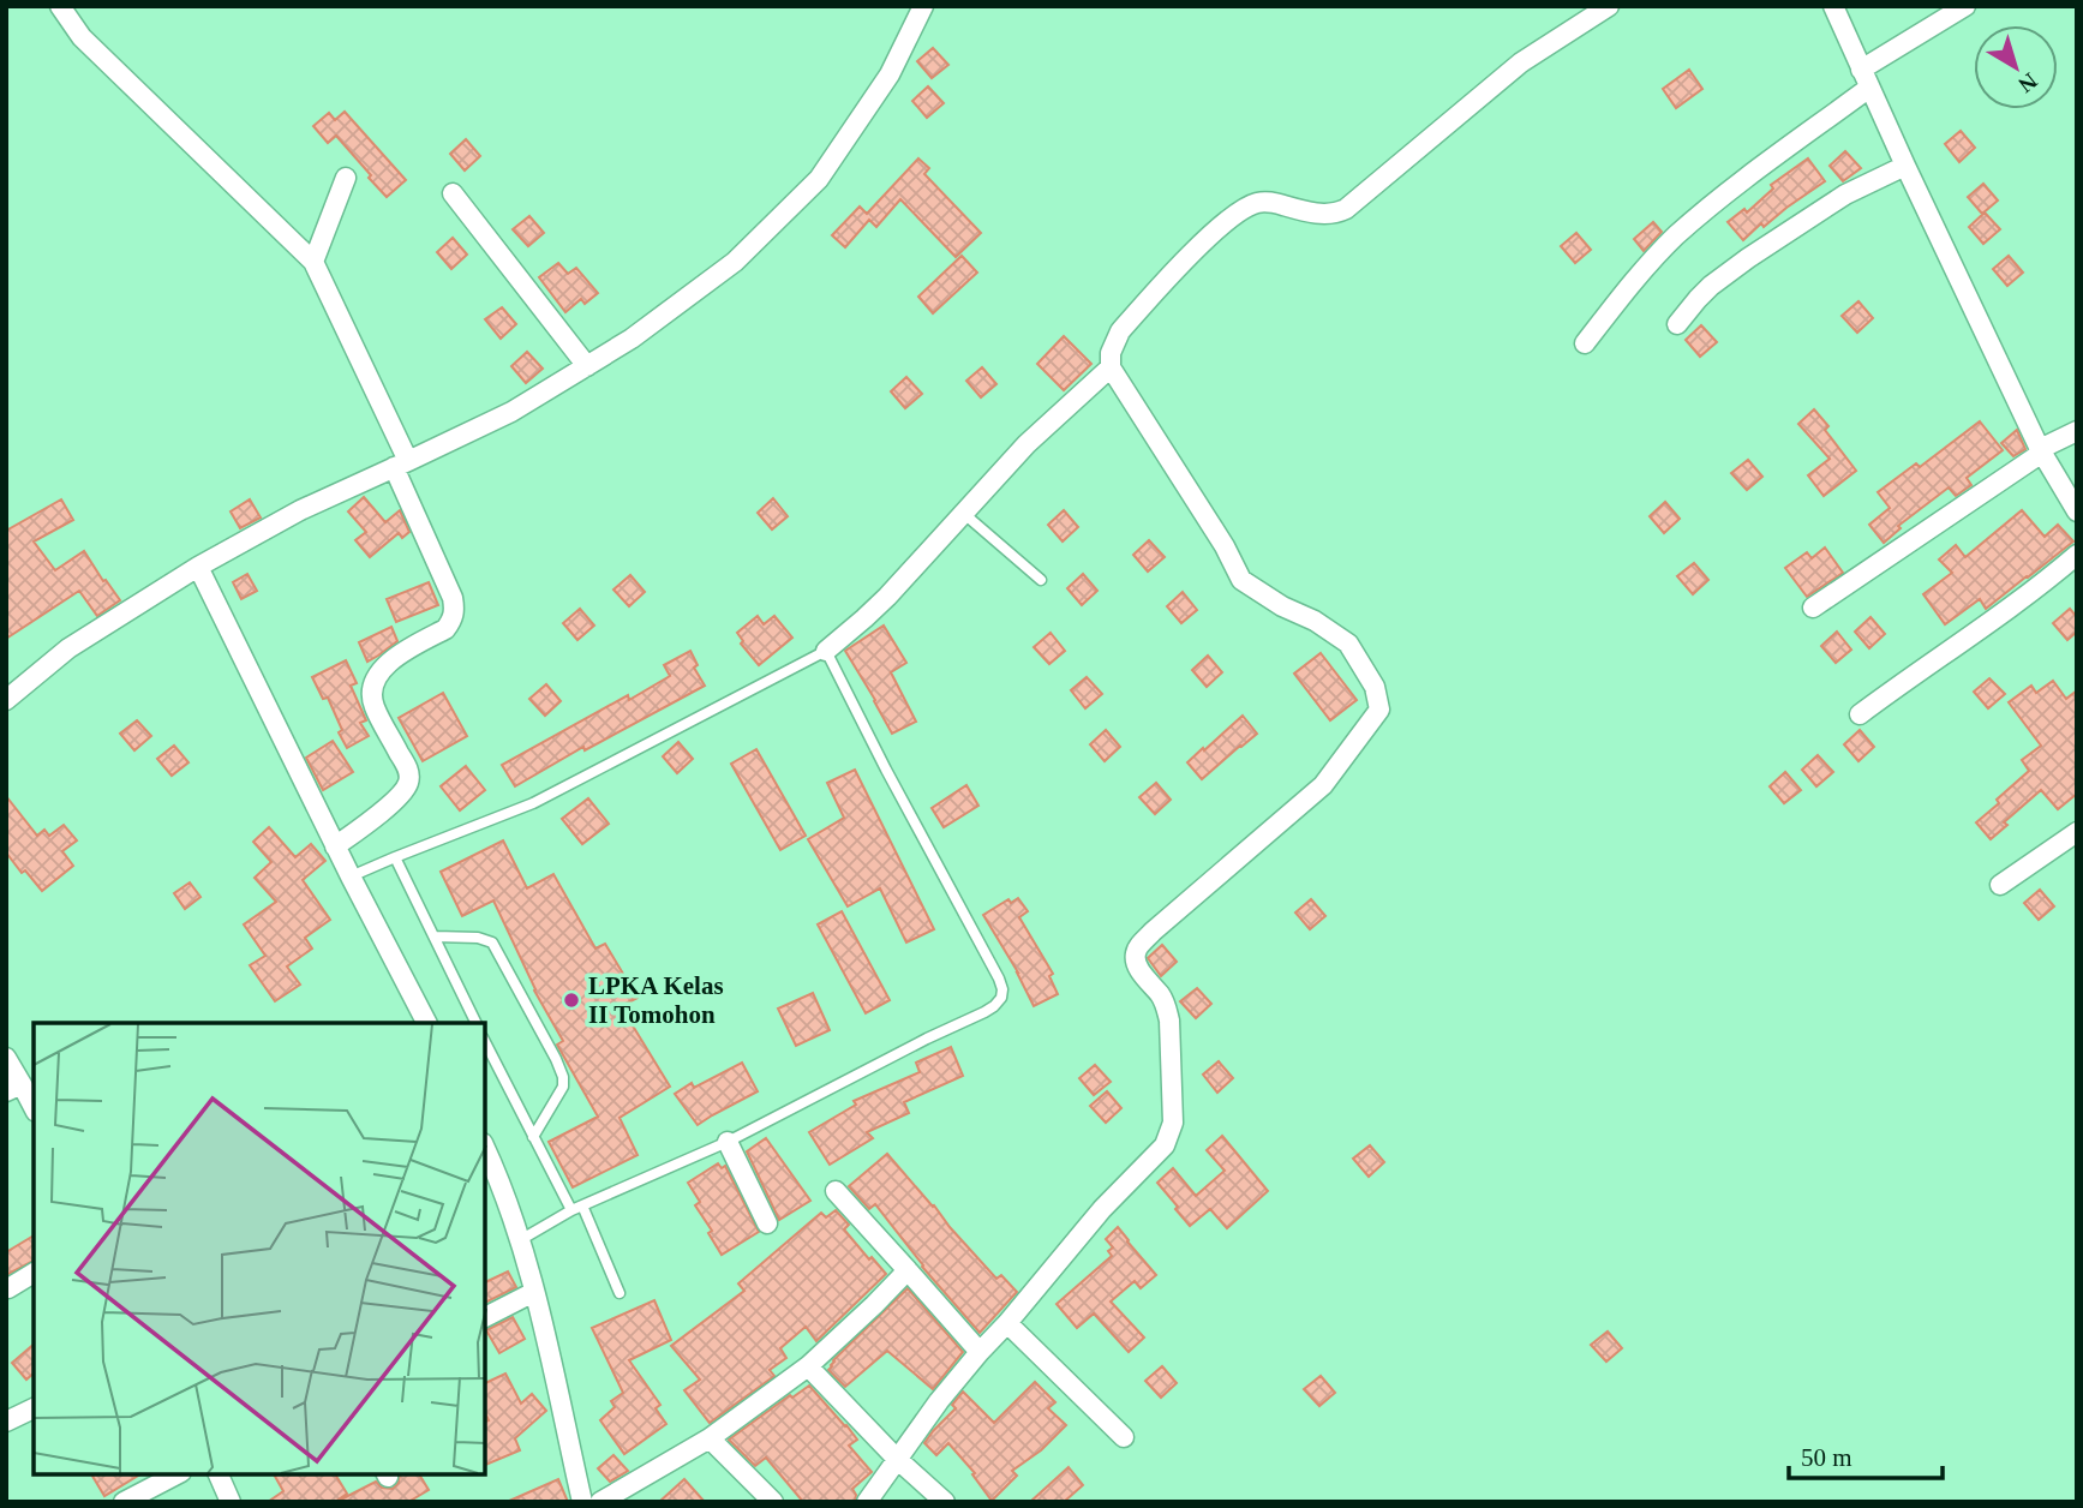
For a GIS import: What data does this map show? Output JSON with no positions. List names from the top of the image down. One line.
{"places":["LPKA Kelas II Tomohon"],"scale_bar":"50 m","north":"bottom right"}
